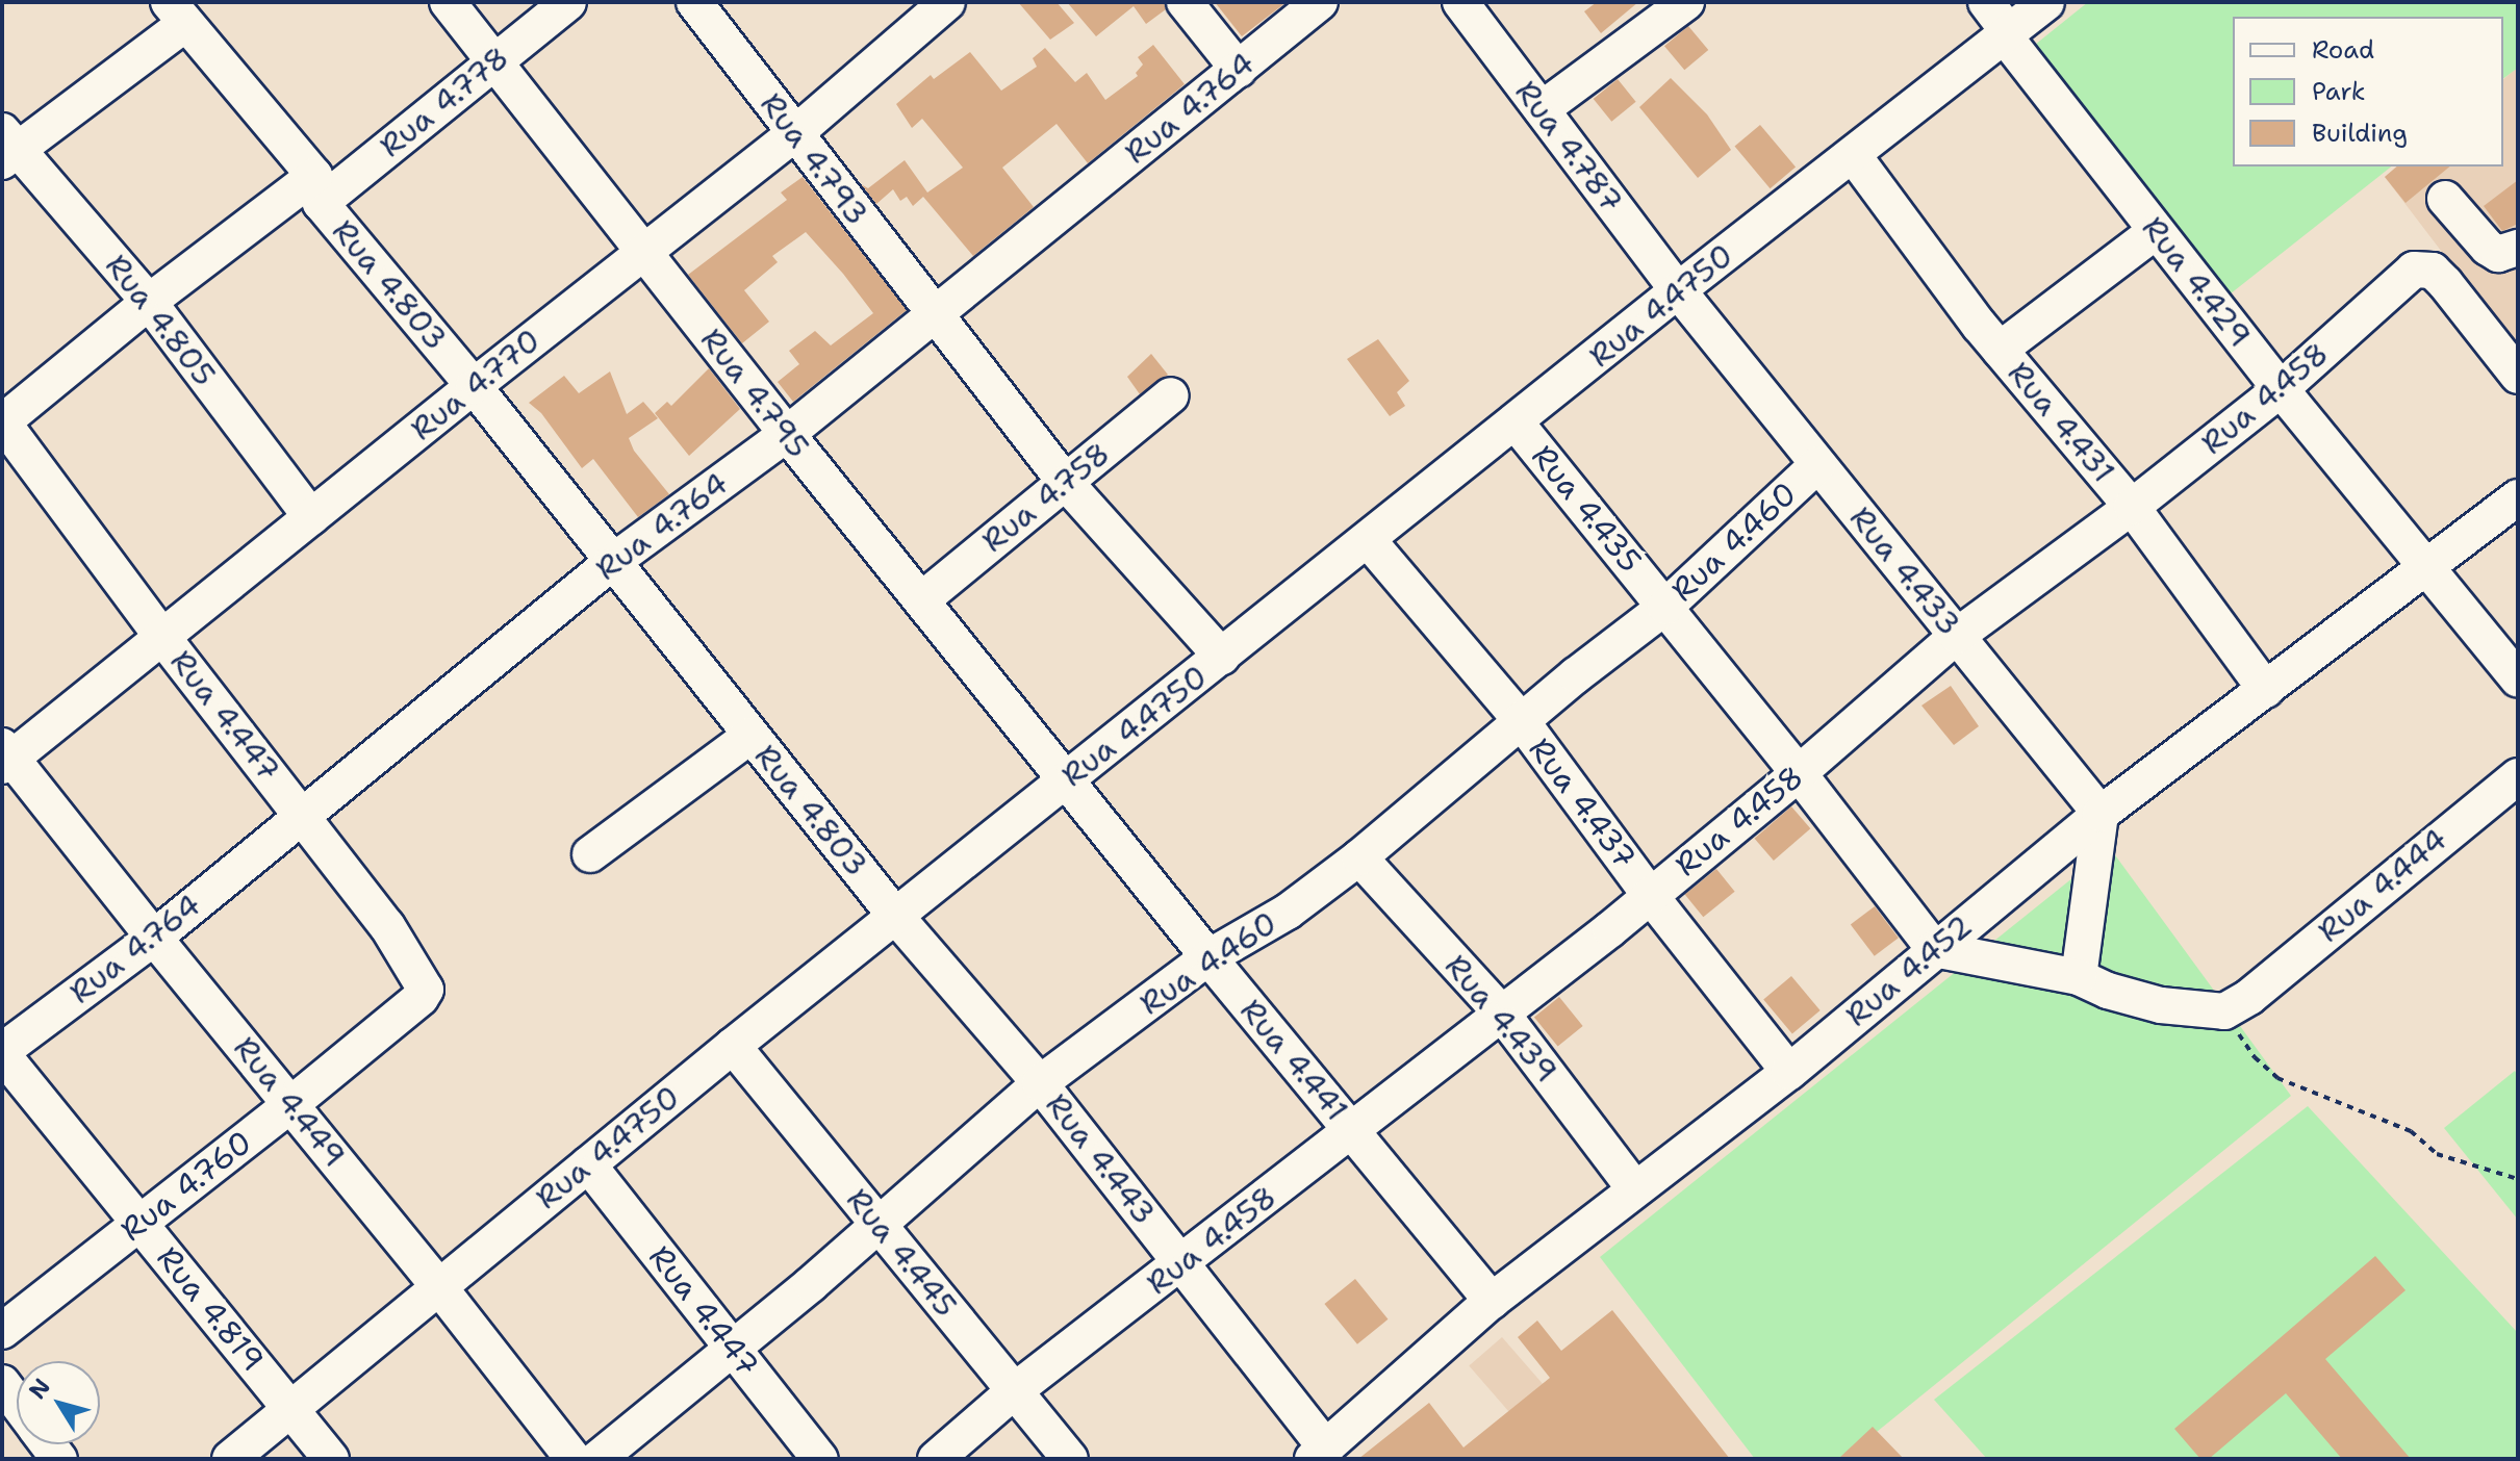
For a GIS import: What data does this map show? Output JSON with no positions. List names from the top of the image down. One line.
{"streets":{"street":["Rua 4.778","Rua 4.764","Rua 4.787","Rua 4.793","Rua 4.429","Rua 4.803","Rua 4.4750","Rua 4.805","Rua 4.770","Rua 4.795","Rua 4.458","Rua 4.431","Rua 4.758","Rua 4.435","Rua 4.460","Rua 4.433","Rua 4.447","Rua 4.437","Rua 4.444","Rua 4.452","Rua 4.439","Rua 4.441","Rua 4.449","Rua 4.443","Rua 4.760","Rua 4.445","Rua 4.819"]},"crossings":[["Rua 4.778","Rua 4.803"],["Rua 4.778","Rua 4.805"],["Rua 4.778","Rua 4.795"],["Rua 4.778","Rua 4.447"],["Rua 4.764","Rua 4.793"],["Rua 4.764","Rua 4.803"],["Rua 4.764","Rua 4.795"],["Rua 4.764","Rua 4.447"],["Rua 4.764","Rua 4.449"],["Rua 4.764","Rua 4.819"],["Rua 4.787","Rua 4.4750"],["Rua 4.787","Rua 4.433"],["Rua 4.793","Rua 4.4750"],["Rua 4.793","Rua 4.770"],["Rua 4.793","Rua 4.758"],["Rua 4.429","Rua 4.4750"],["Rua 4.429","Rua 4.458"],["Rua 4.429","Rua 4.452"],["Rua 4.803","Rua 4.4750"],["Rua 4.803","Rua 4.770"],["Rua 4.803","Rua 4.443"],["Rua 4.4750","Rua 4.795"],["Rua 4.4750","Rua 4.431"],["Rua 4.4750","Rua 4.435"],["Rua 4.4750","Rua 4.433"],["Rua 4.4750","Rua 4.447"],["Rua 4.4750","Rua 4.437"],["Rua 4.4750","Rua 4.441"],["Rua 4.4750","Rua 4.449"],["Rua 4.4750","Rua 4.443"],["Rua 4.4750","Rua 4.445"],["Rua 4.4750","Rua 4.819"],["Rua 4.805","Rua 4.770"],["Rua 4.770","Rua 4.795"],["Rua 4.770","Rua 4.447"],["Rua 4.770","Rua 4.449"],["Rua 4.795","Rua 4.758"],["Rua 4.795","Rua 4.441"],["Rua 4.458","Rua 4.431"],["Rua 4.458","Rua 4.435"],["Rua 4.458","Rua 4.433"],["Rua 4.458","Rua 4.437"],["Rua 4.458","Rua 4.439"],["Rua 4.458","Rua 4.441"],["Rua 4.458","Rua 4.443"],["Rua 4.458","Rua 4.445"],["Rua 4.431","Rua 4.452"],["Rua 4.435","Rua 4.460"],["Rua 4.435","Rua 4.452"],["Rua 4.460","Rua 4.433"],["Rua 4.460","Rua 4.447"],["Rua 4.460","Rua 4.437"],["Rua 4.460","Rua 4.439"],["Rua 4.460","Rua 4.441"],["Rua 4.460","Rua 4.443"],["Rua 4.460","Rua 4.445"],["Rua 4.433","Rua 4.452"],["Rua 4.447","Rua 4.760"],["Rua 4.437","Rua 4.452"],["Rua 4.452","Rua 4.439"],["Rua 4.452","Rua 4.441"],["Rua 4.452","Rua 4.443"],["Rua 4.449","Rua 4.760"],["Rua 4.760","Rua 4.819"]],"legend":["Road","Park","Building"],"north":"top left"}
